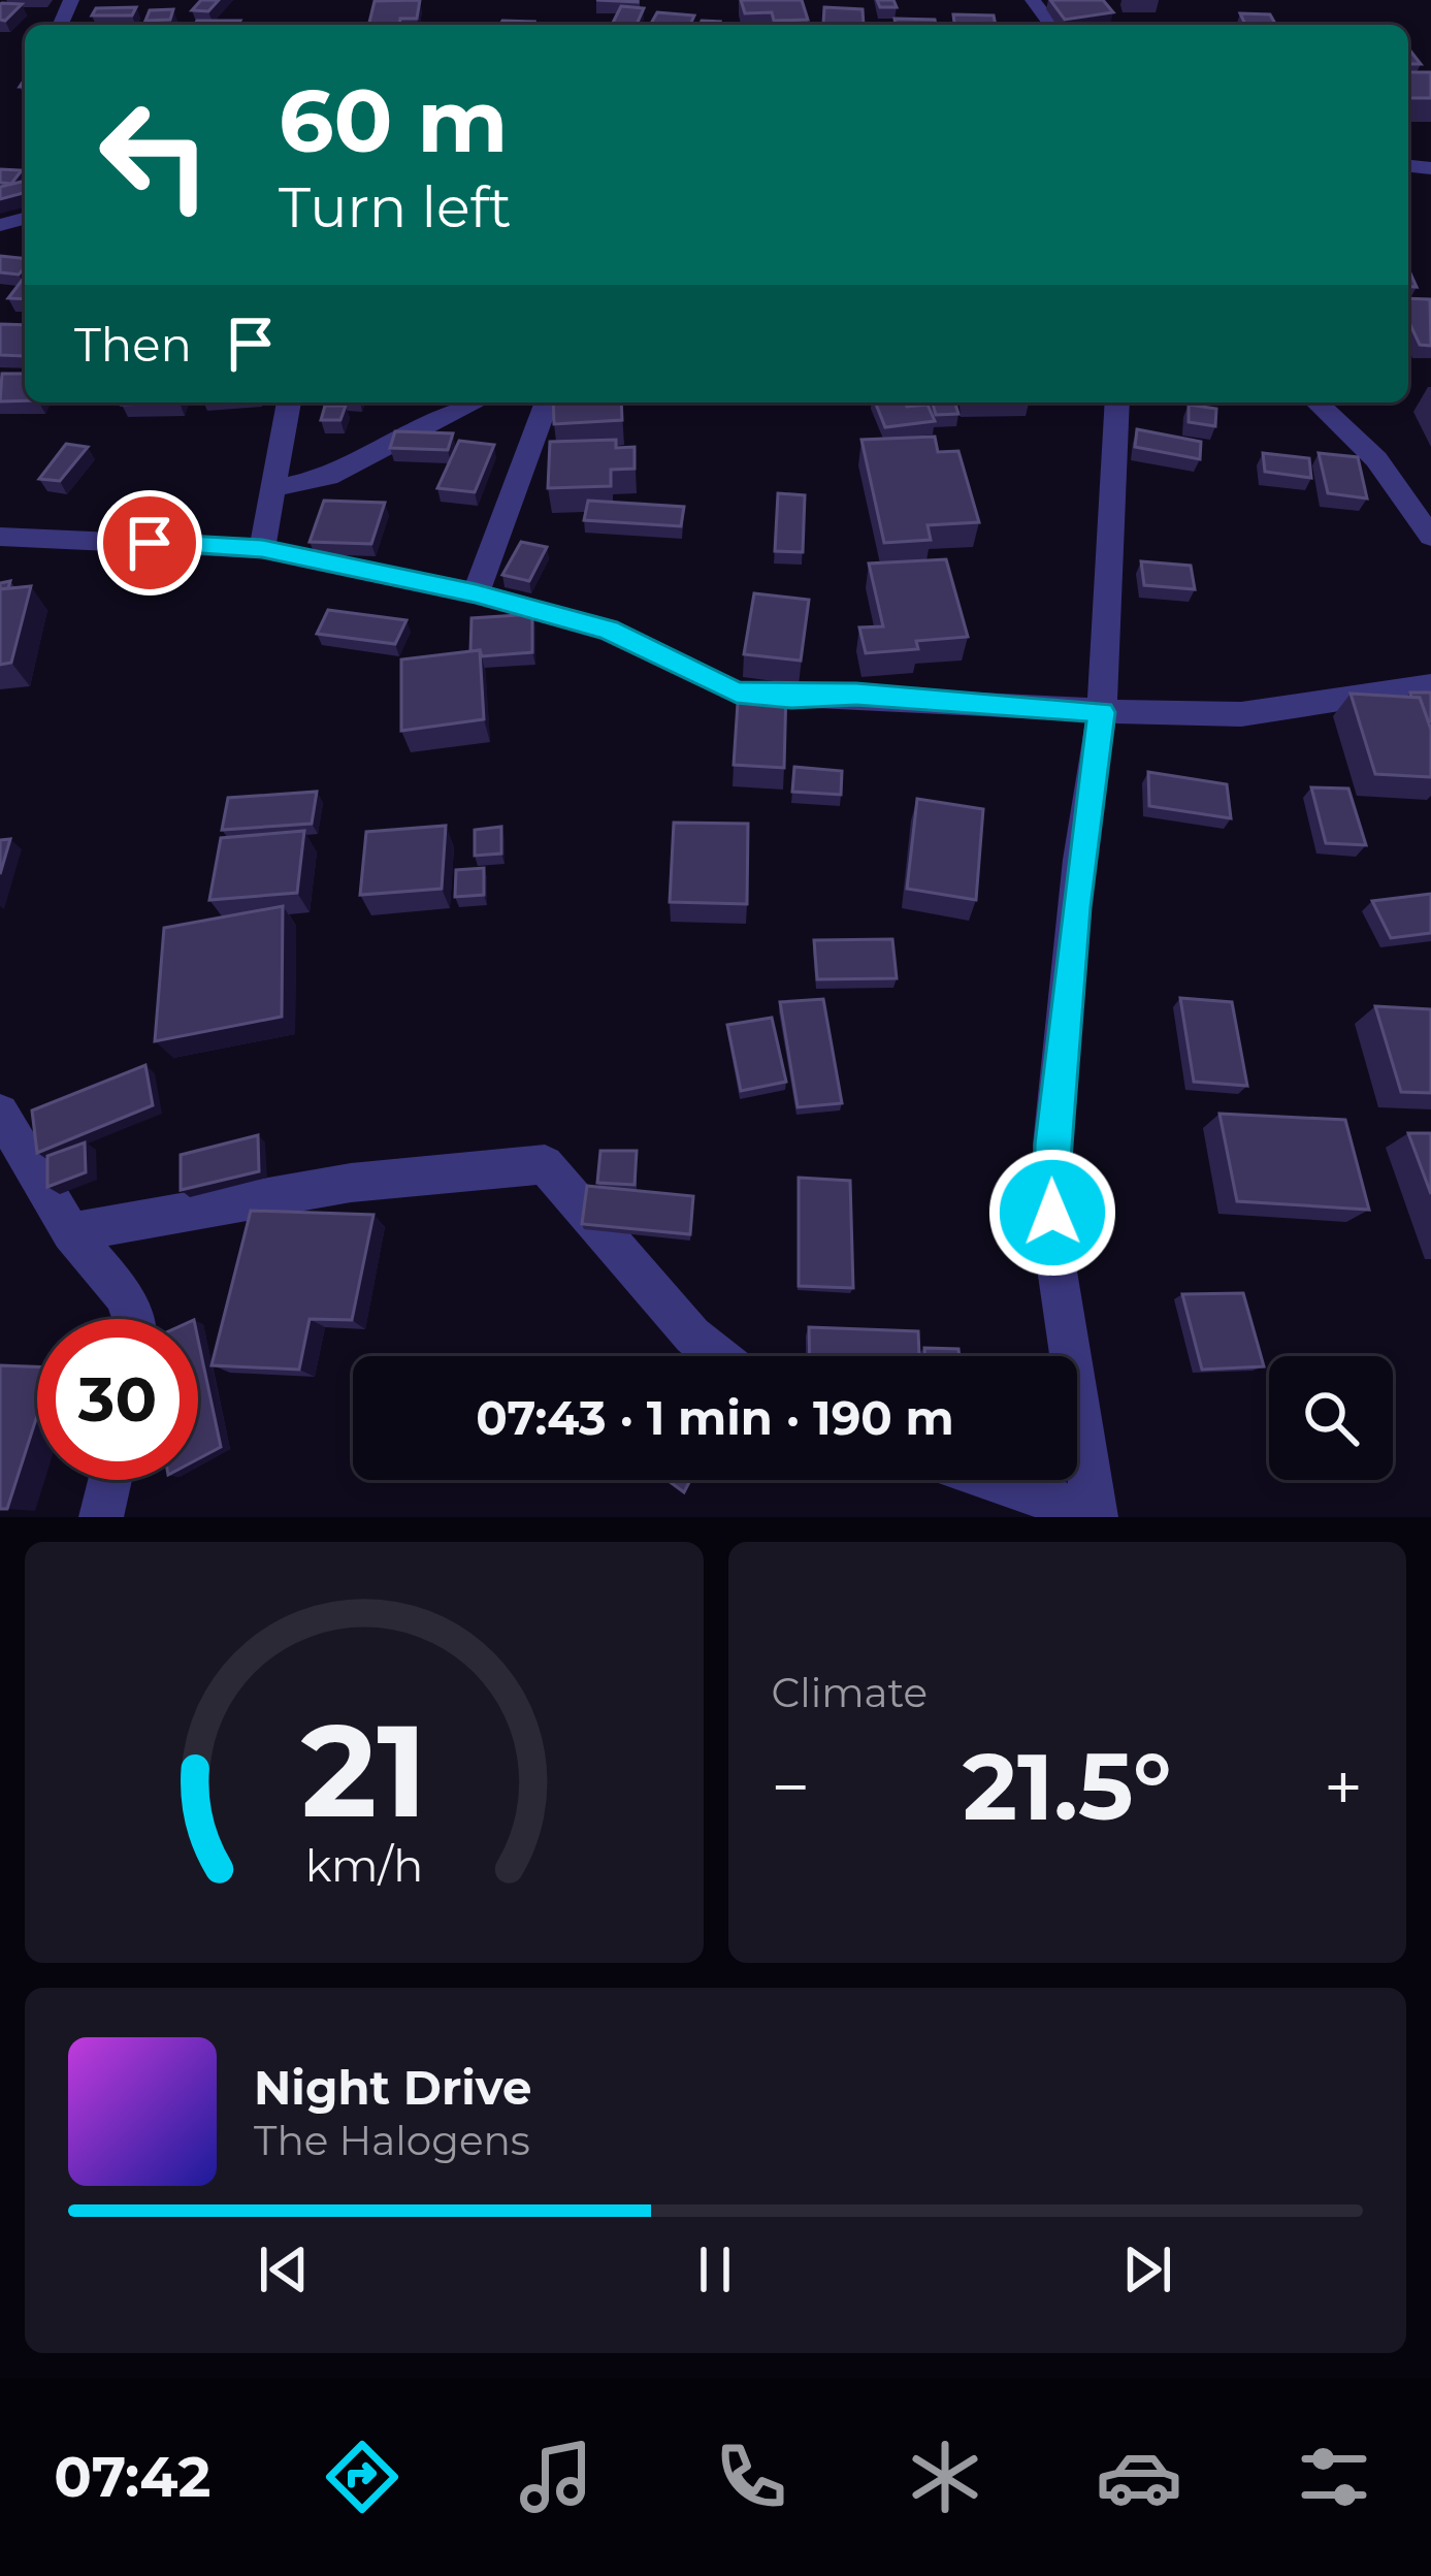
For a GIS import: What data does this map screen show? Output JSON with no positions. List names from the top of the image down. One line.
{"page":{"turn":["60 m","Turn left"],"then":"Then","limit":"30","trip":"07:43 · 1 min · 190 m","tile":"Climate","heat":["−","21.5°","+"],"song":["Night Drive","The Halogens"],"tabs":"07:42","gauge":["21","km/h"]}}
